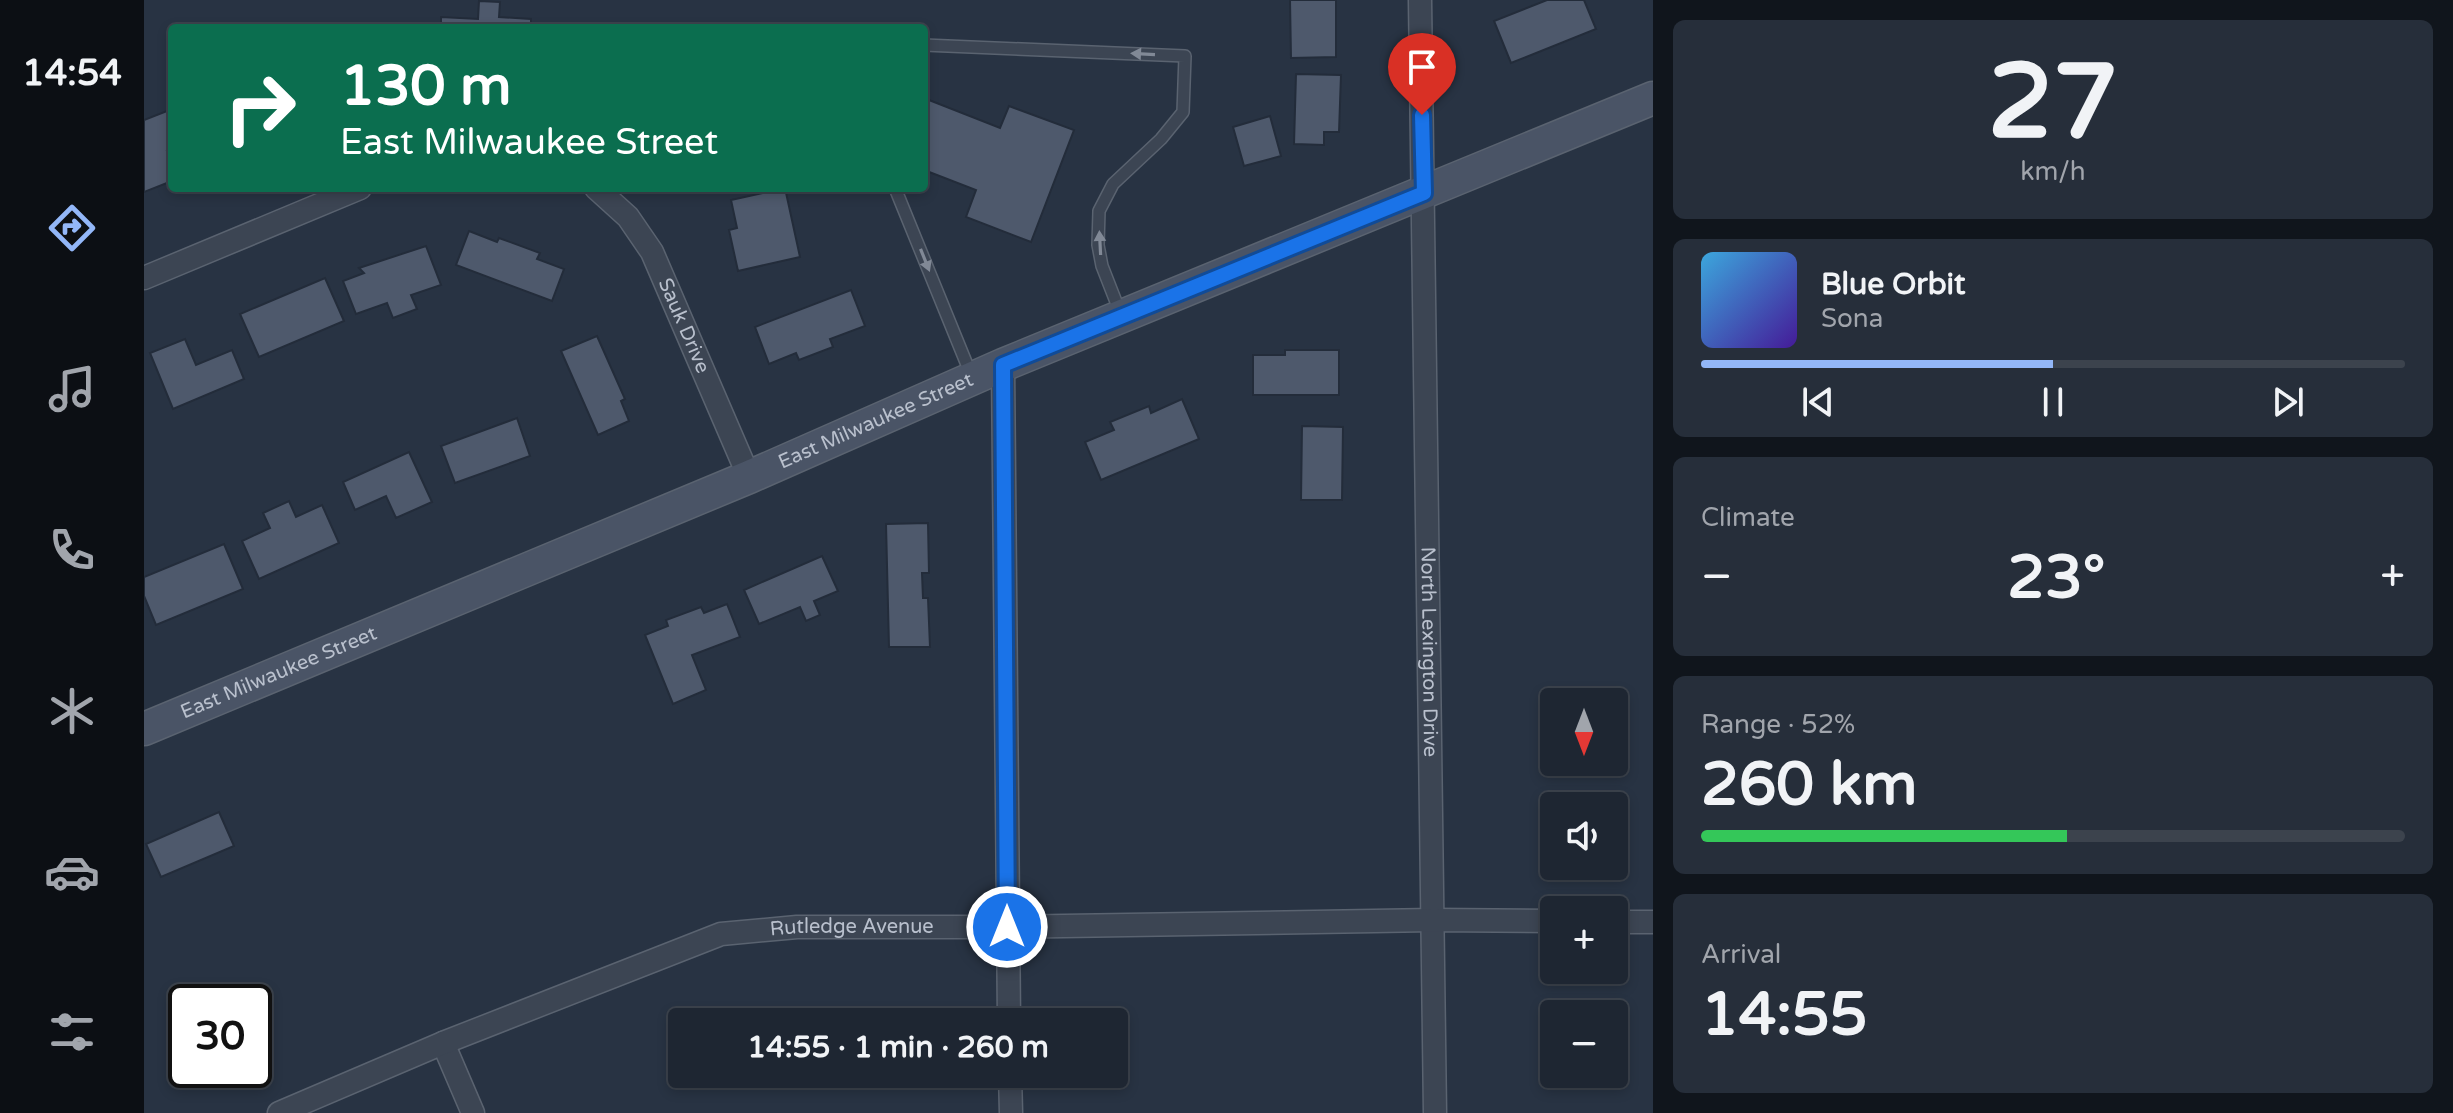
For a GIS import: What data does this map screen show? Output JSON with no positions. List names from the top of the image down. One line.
{"streets":{"main road":["East Milwaukee Street"],"street":["Sauk Drive","North Lexington Drive","Rutledge Avenue"]},"crossings":[["Sauk Drive","East Milwaukee Street"],["East Milwaukee Street","North Lexington Drive"],["North Lexington Drive","Rutledge Avenue"]],"north":"bottom","page":{"tabs":"14:54","tile":[["27","km/h"],"Climate",["Range · 52%","260 km"],["Arrival","14:55"]],"turn":["130 m","East Milwaukee Street"],"song":["Blue Orbit","Sona"],"heat":["−","23°","+"],"map_buttons":["+","−"],"limit":"30","trip":"14:55 · 1 min · 260 m"}}
